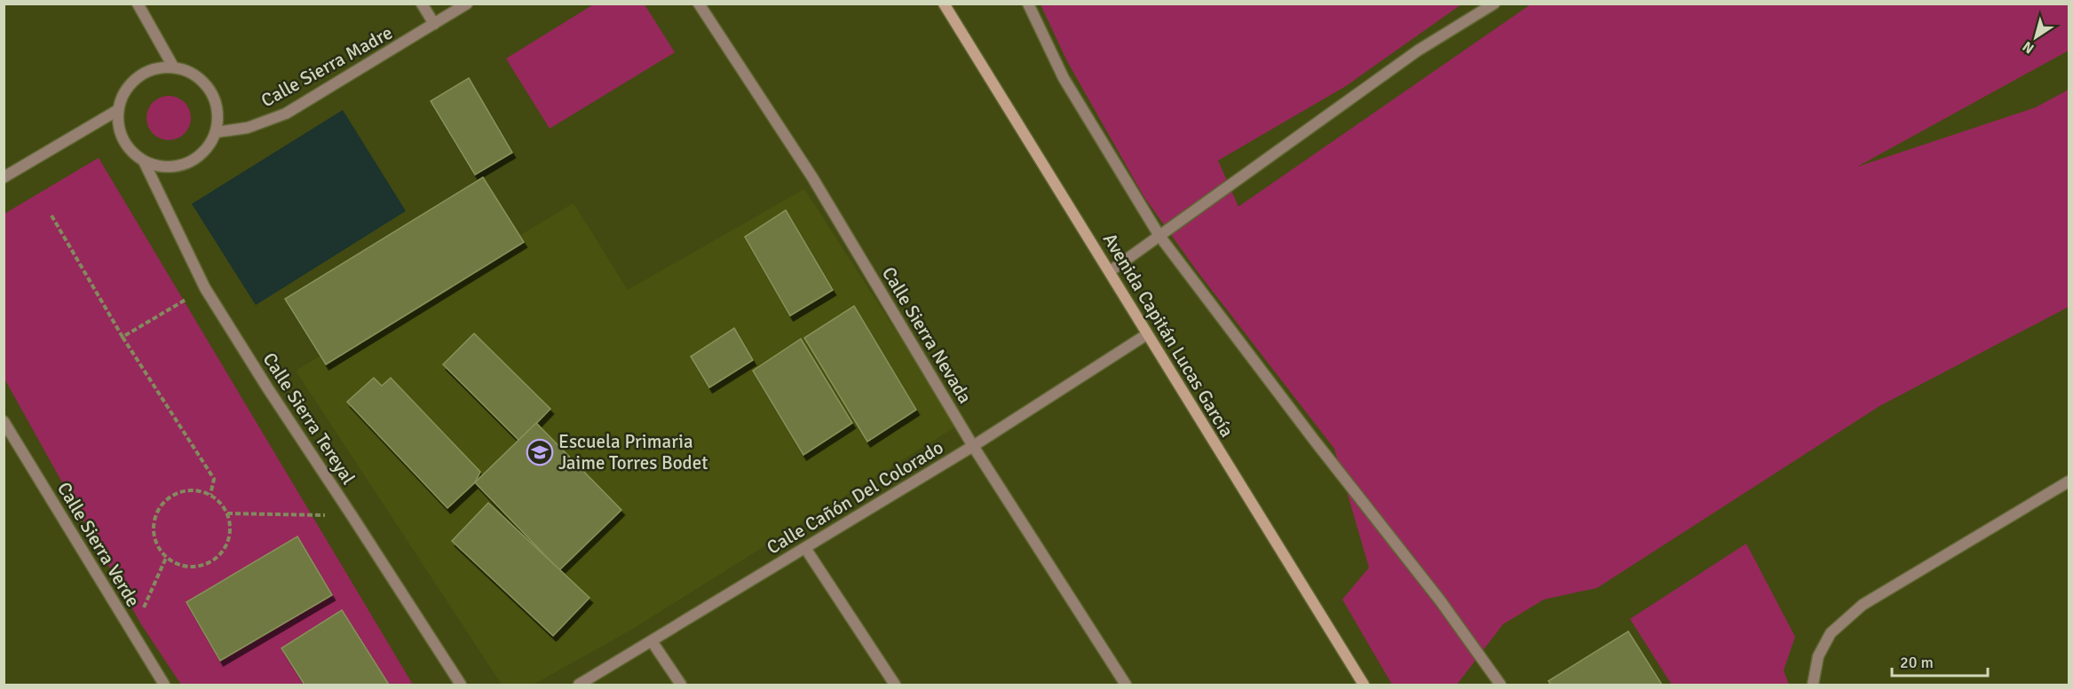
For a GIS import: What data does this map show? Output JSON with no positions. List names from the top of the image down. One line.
{"streets":{"street":["Calle Sierra Madre","Calle Sierra Nevada","Avenida Capitán Lucas García","Calle Sierra Tereyal","Calle Cañón Del Colorado","Calle Sierra Verde"]},"crossings":[["Calle Sierra Madre","Calle Sierra Tereyal"],["Calle Sierra Nevada","Calle Cañón Del Colorado"],["Avenida Capitán Lucas García","Calle Cañón Del Colorado"]],"places":{"school or university":["Escuela Primaria Jaime Torres Bodet"]},"scale_bar":"20 m","north":"bottom left"}
